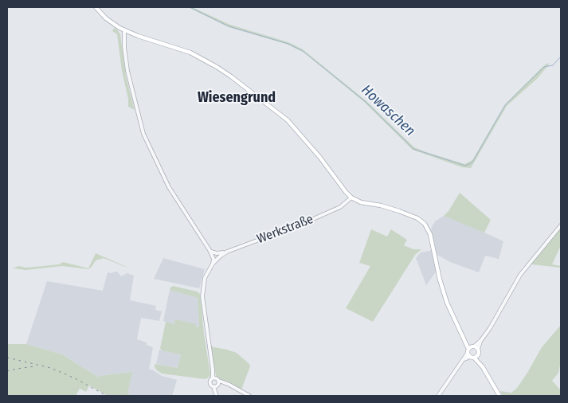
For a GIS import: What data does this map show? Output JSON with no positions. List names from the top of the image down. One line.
{"streets":{"street":["Werkstraße"]},"districts":["Wiesengrund"],"water":["Howaschen"]}
